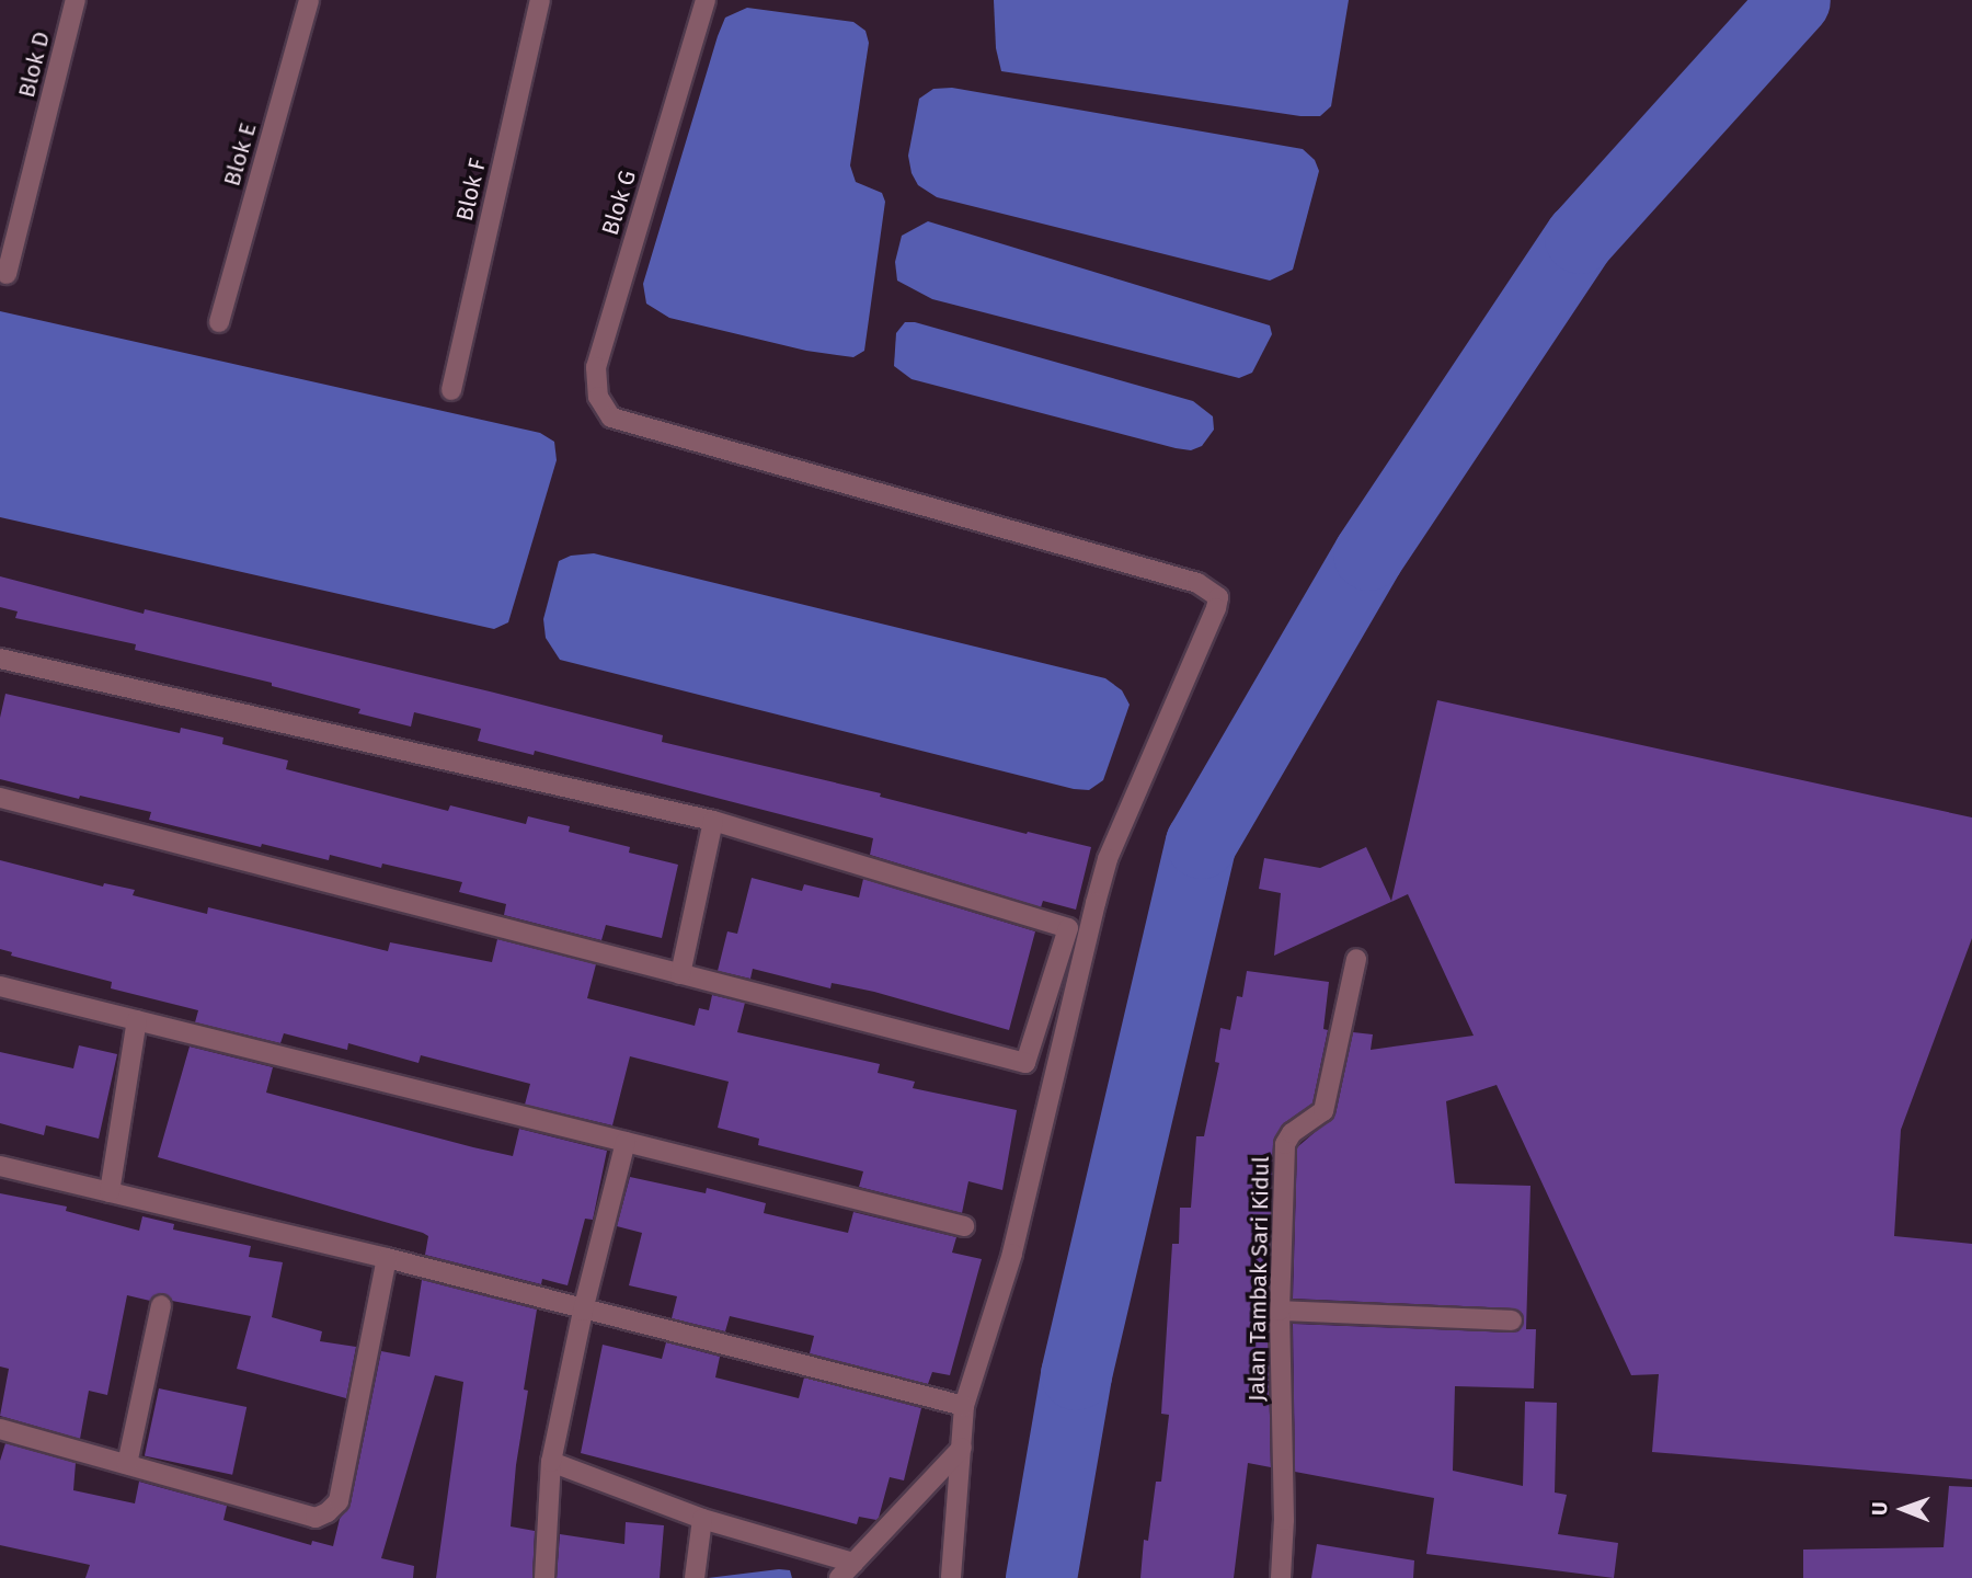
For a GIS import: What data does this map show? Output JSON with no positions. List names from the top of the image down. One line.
{"streets":{"street":["Blok D","Blok E","Blok F","Blok G","Jalan Tambak Sari Kidul"]},"north":"left"}
